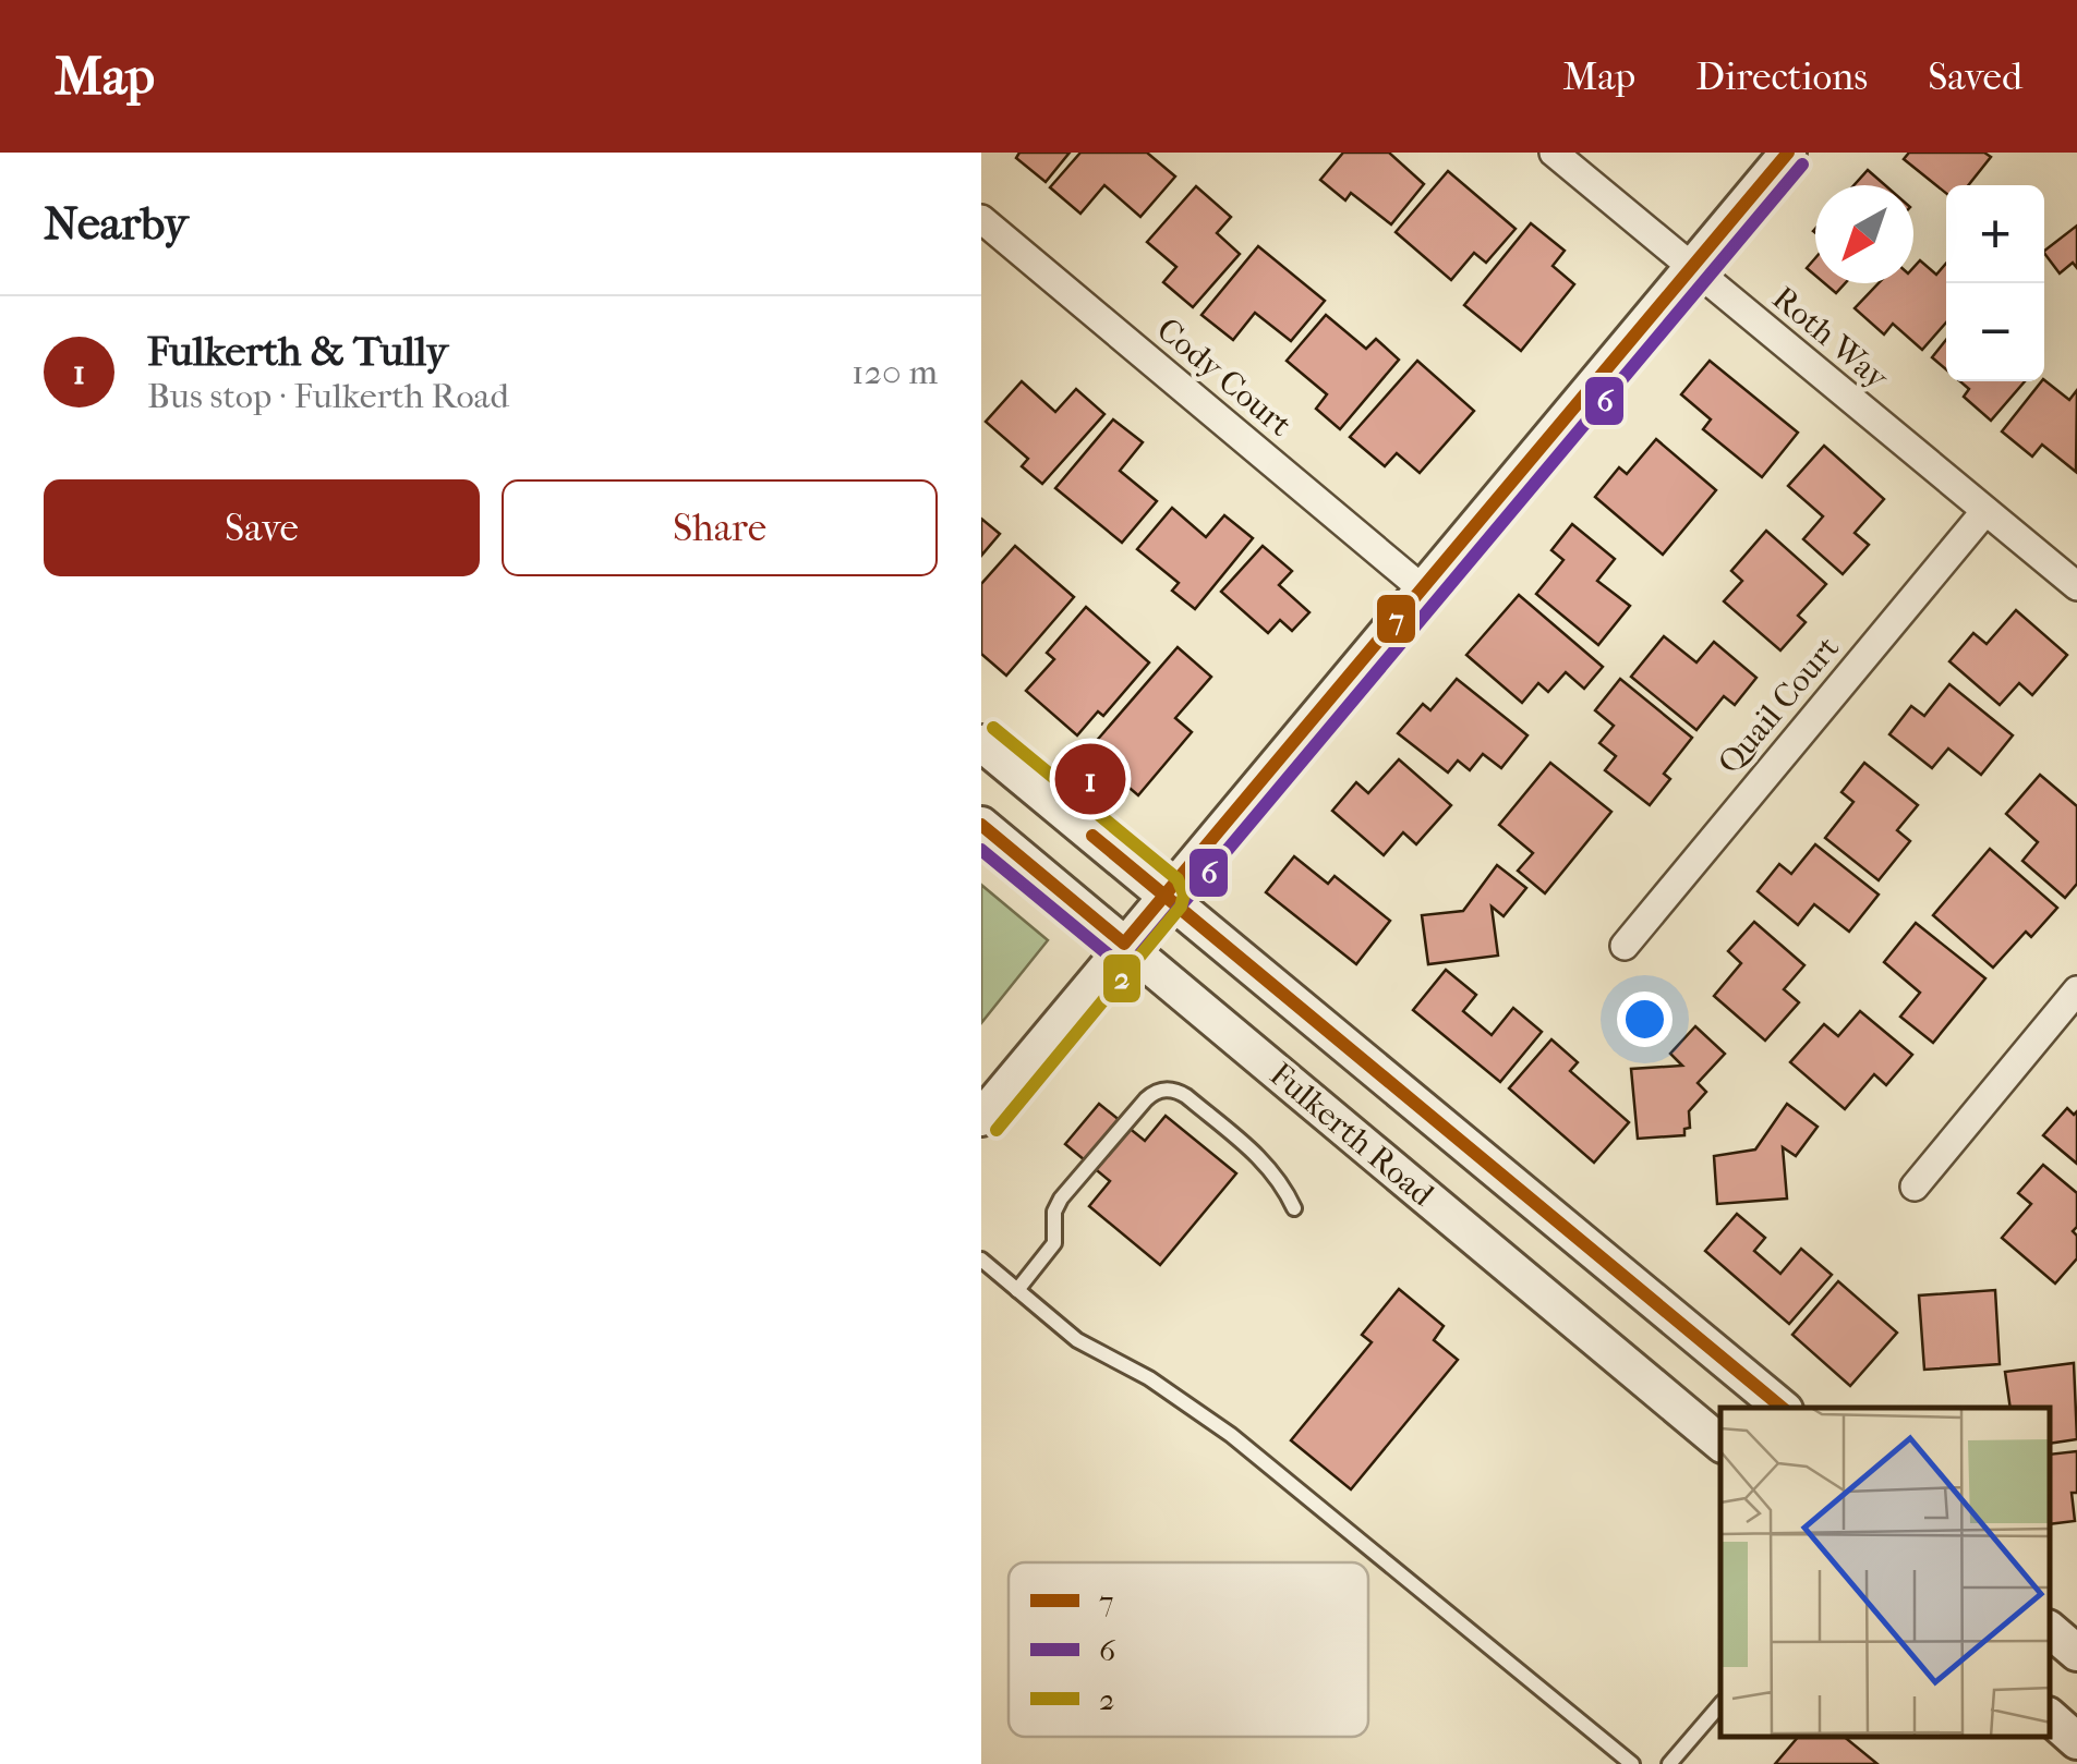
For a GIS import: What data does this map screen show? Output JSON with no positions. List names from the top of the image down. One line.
{"streets":{"street":["Roth Way","Cody Court","Quail Court","Fulkerth Road"]},"crossings":[["Roth Way","Quail Court"]],"lines":["transit line 7","transit line 6","transit line 2"],"legend":["7","6","2"],"north":"bottom left","page":{"header":"Map","nav":["Map","Directions","Saved"],"heading":"Nearby","map_buttons":["+","−"],"list":[{"mark":"1","name":"Fulkerth & Tully","note":"Bus stop · Fulkerth Road","value":"120 m"}],"buttons":["Save","Share"],"pins":"1"}}
